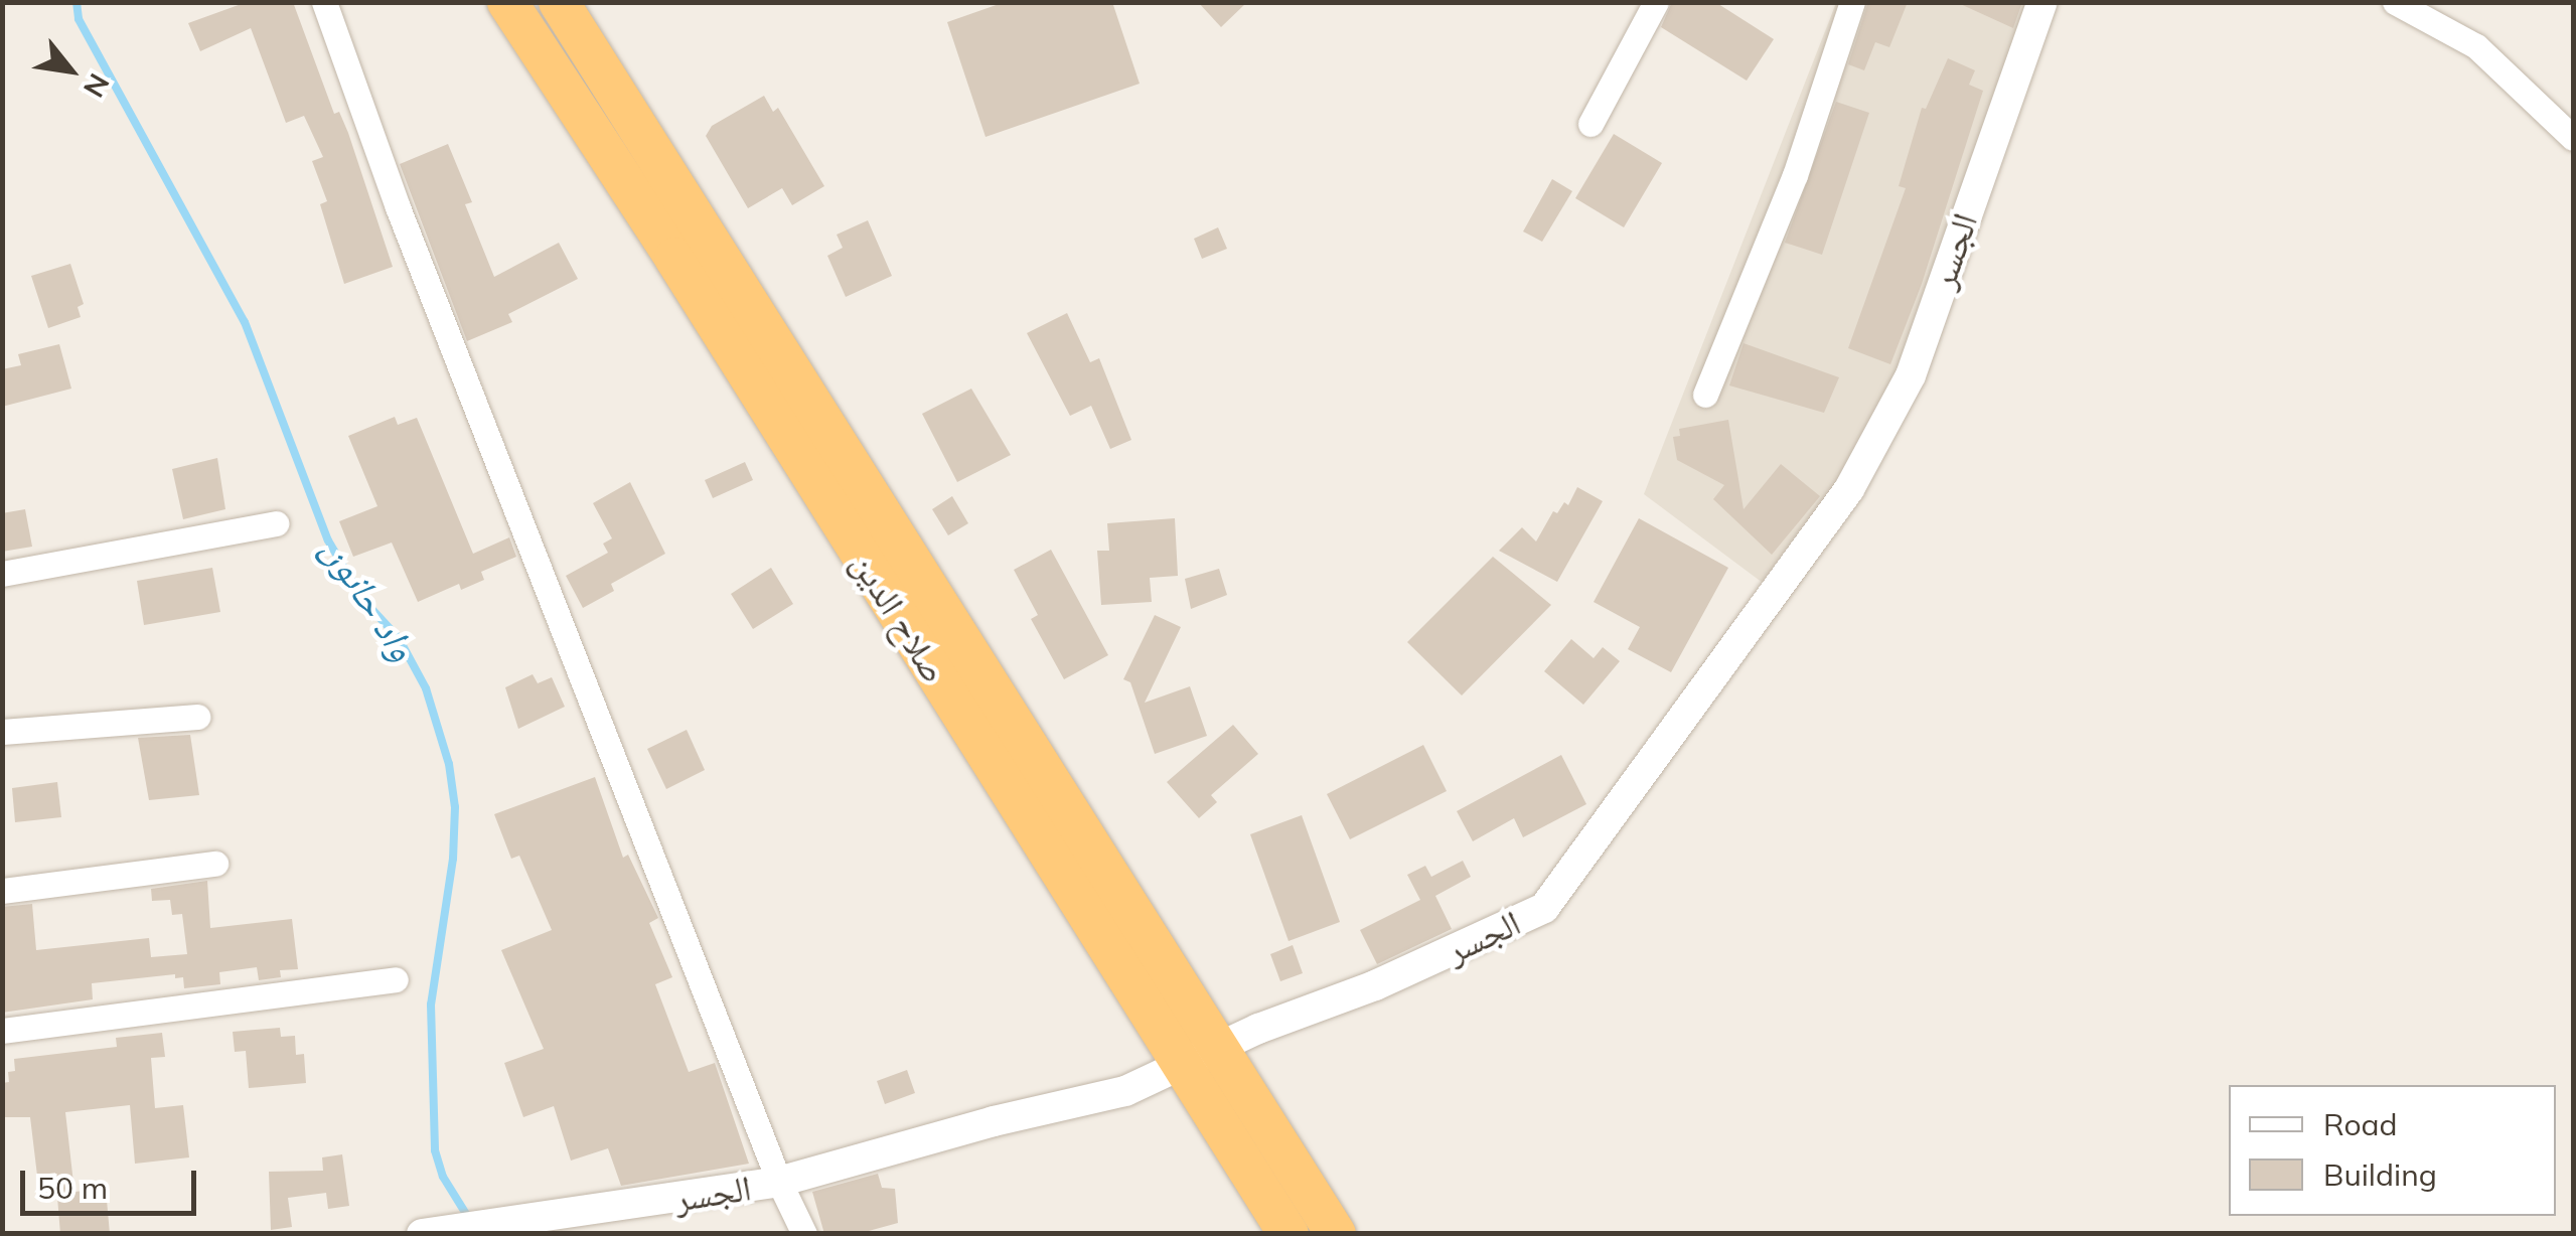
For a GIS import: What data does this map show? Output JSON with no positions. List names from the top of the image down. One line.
{"streets":{"highway":["صلاح الدين"],"street":["الجسر"]},"crossings":[["الجسر","صلاح الدين"]],"water":["واد حانون"],"legend":["Road","Building"],"scale_bar":"50 m","north":"bottom right"}
